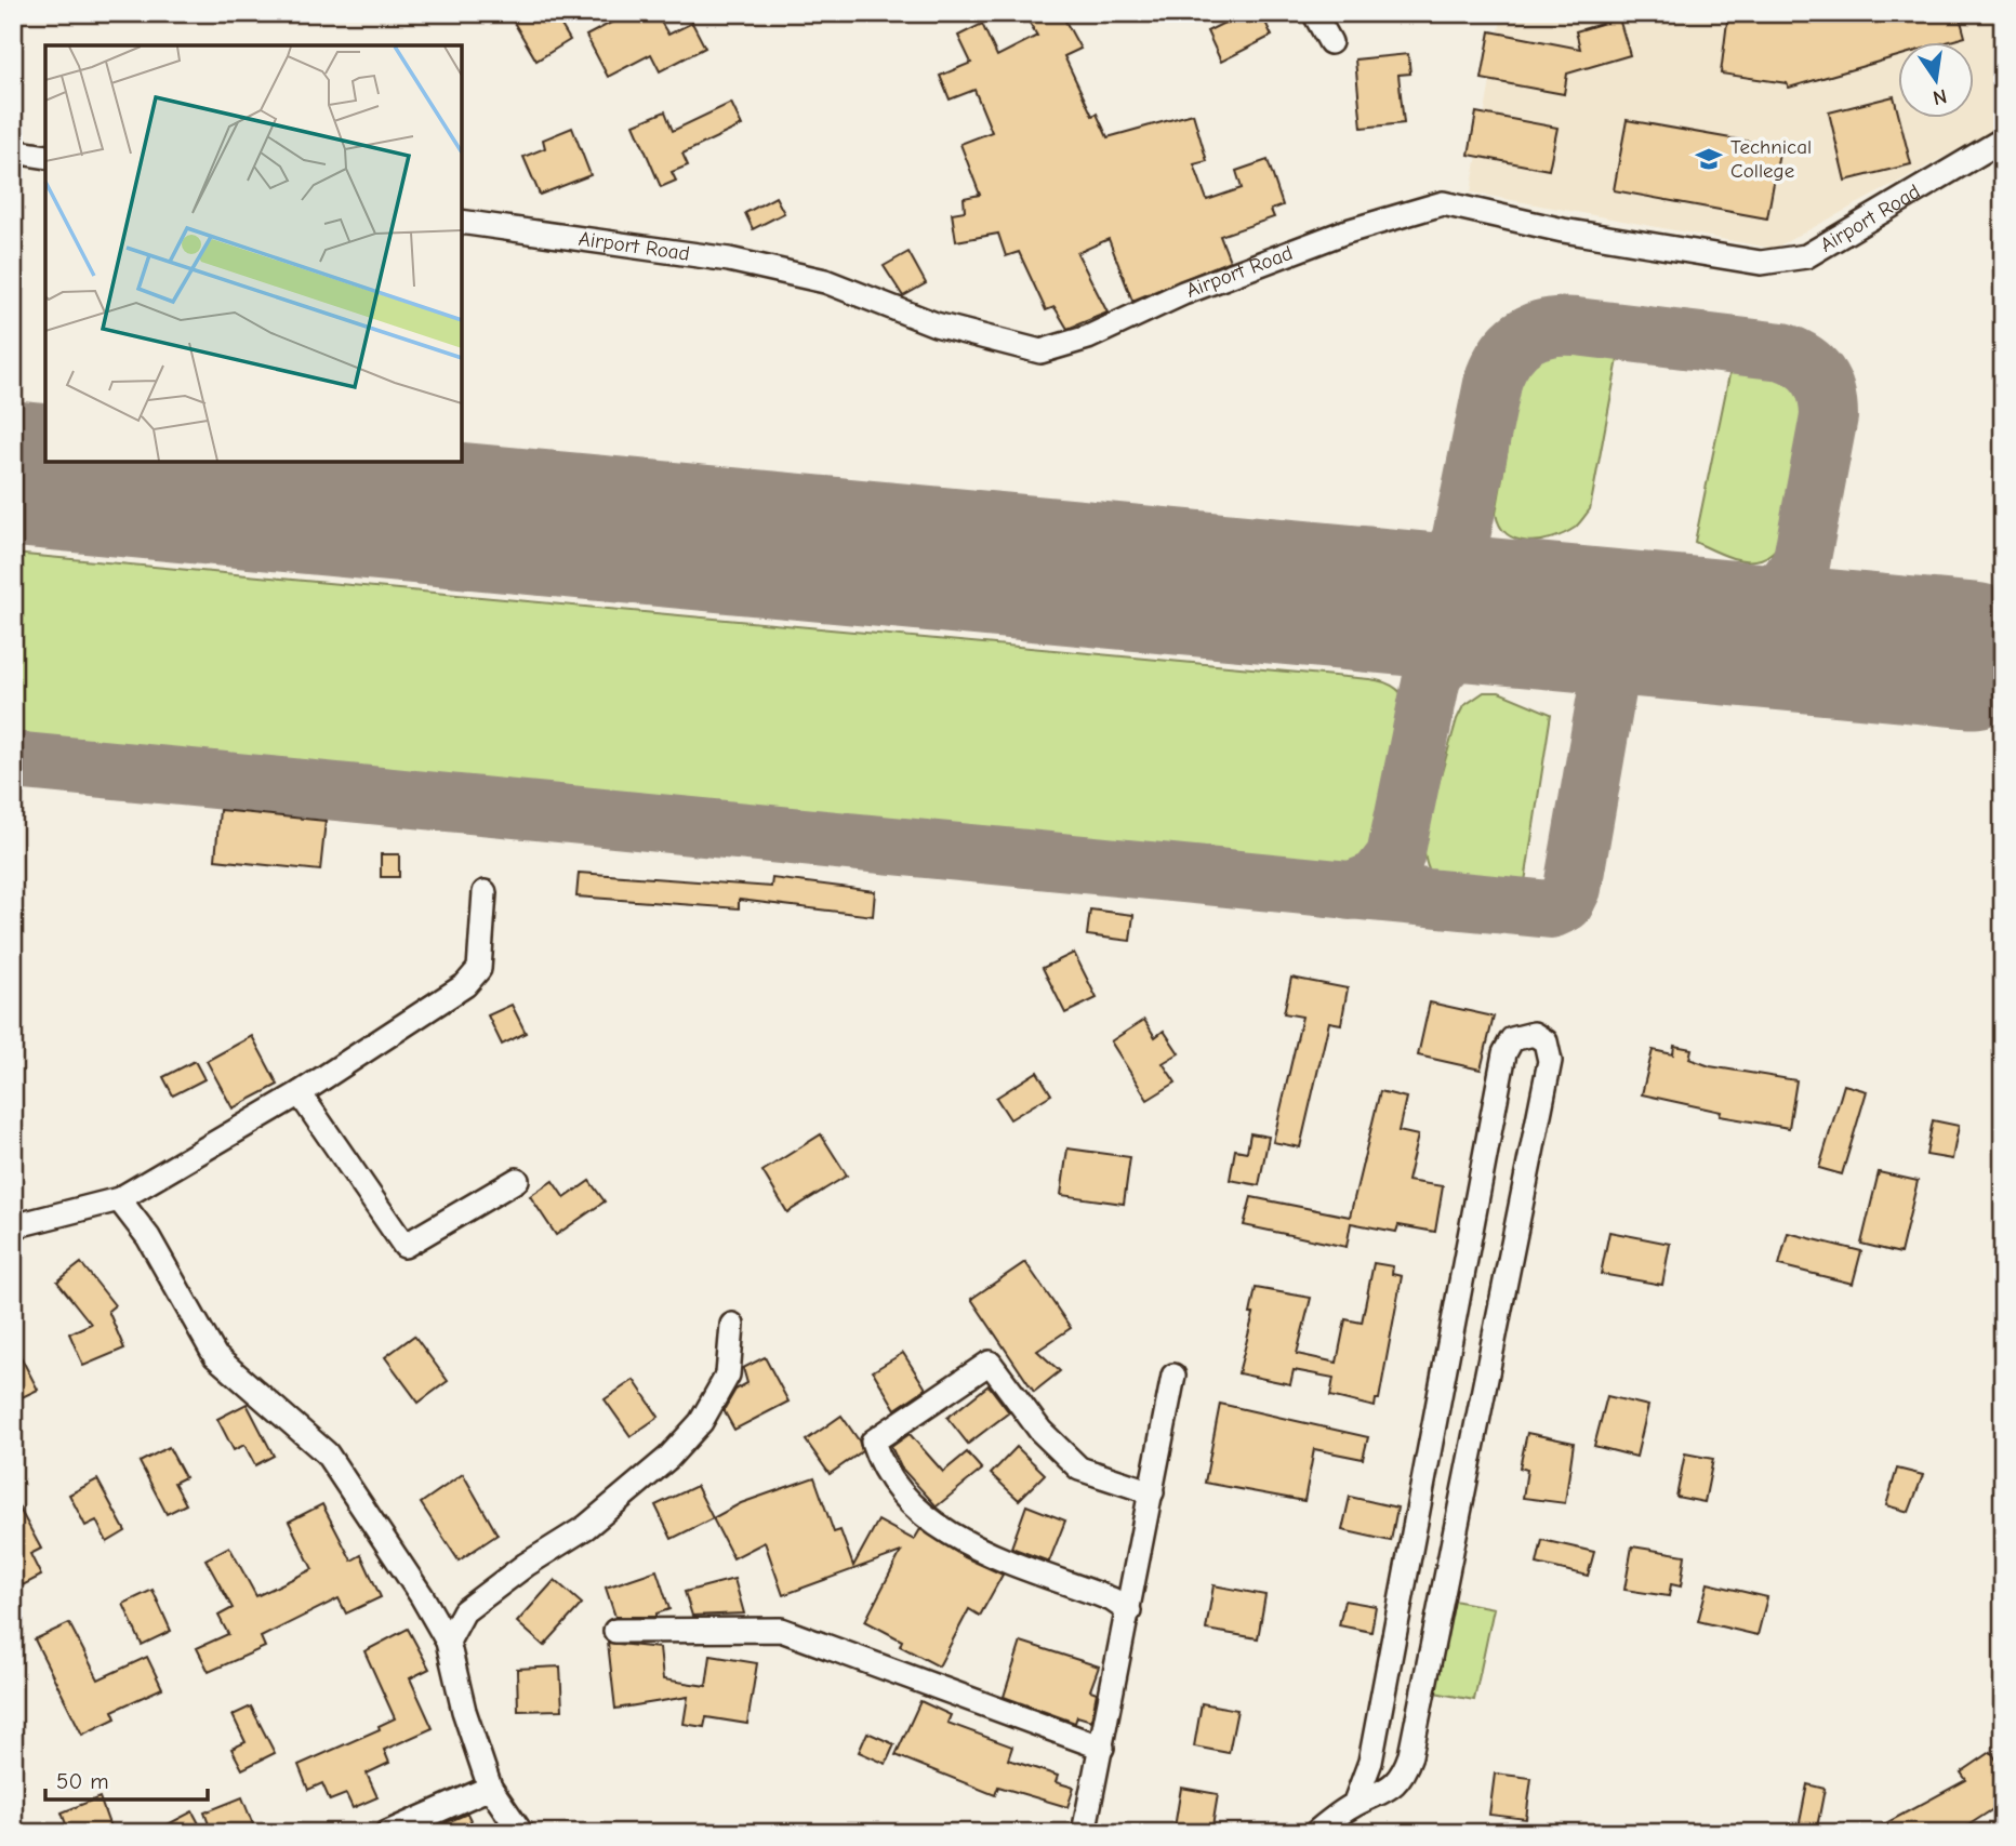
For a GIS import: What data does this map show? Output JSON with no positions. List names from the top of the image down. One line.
{"streets":{"street":["Airport Road"]},"places":{"school or university":["Technical College"]},"scale_bar":"50 m","north":"bottom"}
